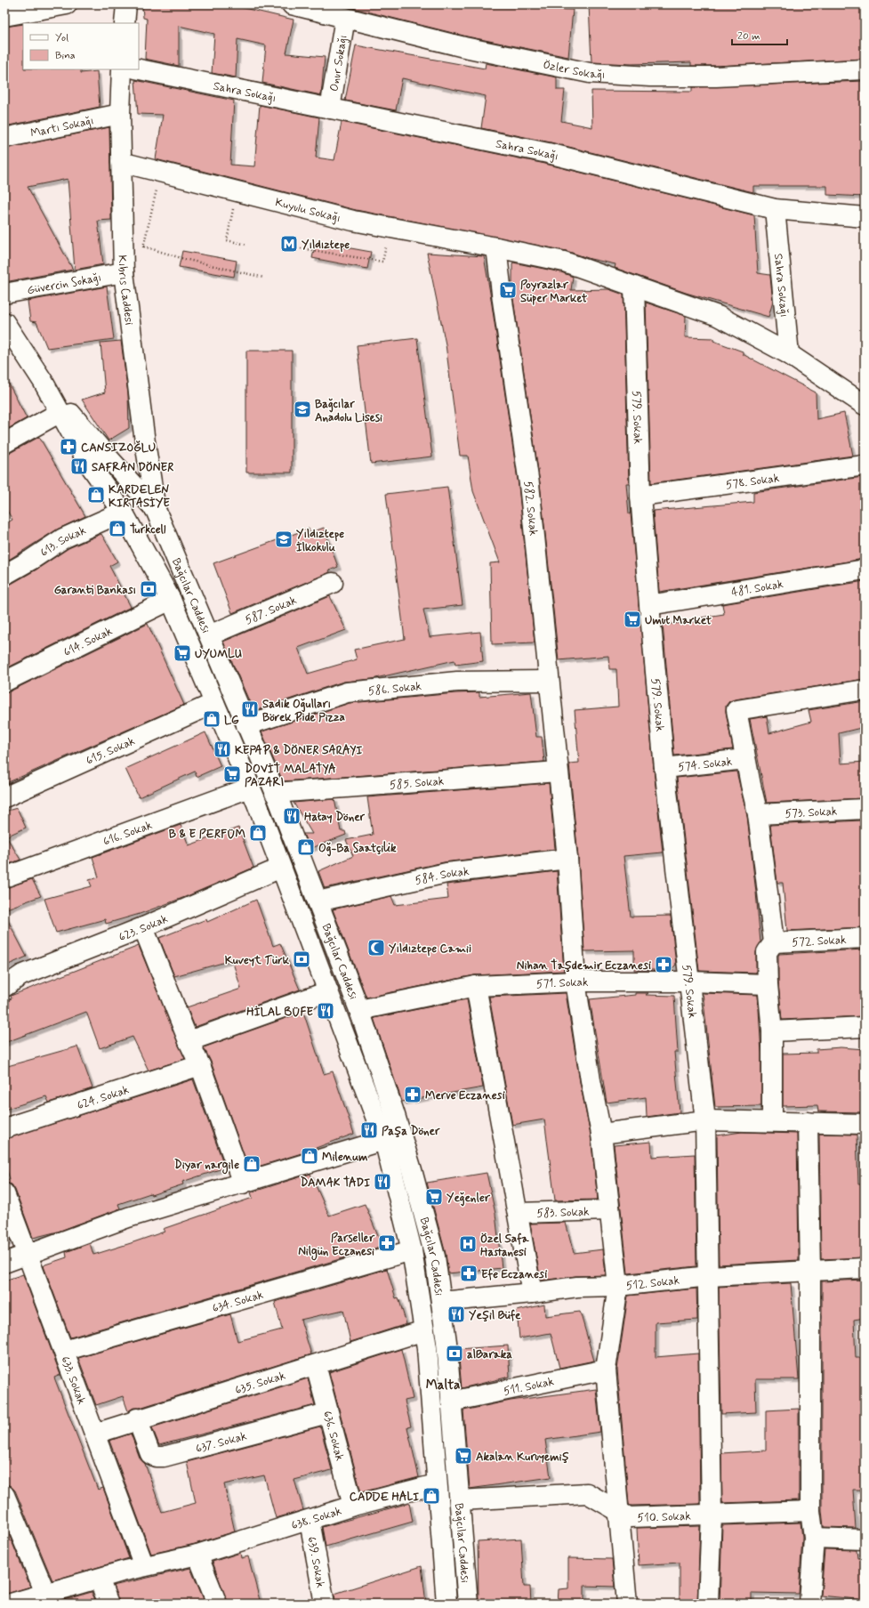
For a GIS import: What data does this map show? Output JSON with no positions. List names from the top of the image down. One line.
{"streets":{"street":["Onur Sokağı","Özler Sokağı","Sahra Sokağı","Martı Sokağı","Kuyulu Sokağı","Güvercin Sokağı","Kıbrıs Caddesi","579. Sokak","578. Sokak","582. Sokak","613. Sokak","481. Sokak","Bağcılar Caddesi","587. Sokak","614. Sokak","586. Sokak","615. Sokak","574. Sokak","585. Sokak","573. Sokak","616. Sokak","584. Sokak","623. Sokak","572. Sokak","571. Sokak","624. Sokak","583. Sokak","512. Sokak","634. Sokak","633. Sokak","635. Sokak","511. Sokak","636. Sokak","637. Sokak","510. Sokak","638. Sokak","639. Sokak"]},"crossings":[["Onur Sokağı","Özler Sokağı"],["Onur Sokağı","Sahra Sokağı"],["Sahra Sokağı","Kuyulu Sokağı"],["Martı Sokağı","Kıbrıs Caddesi"],["Kuyulu Sokağı","Kıbrıs Caddesi"],["Kuyulu Sokağı","579. Sokak"],["Kuyulu Sokağı","582. Sokak"],["Güvercin Sokağı","Kıbrıs Caddesi"],["Kıbrıs Caddesi","Bağcılar Caddesi"],["579. Sokak","578. Sokak"],["579. Sokak","481. Sokak"],["579. Sokak","574. Sokak"],["579. Sokak","571. Sokak"],["579. Sokak","512. Sokak"],["579. Sokak","510. Sokak"],["582. Sokak","586. Sokak"],["582. Sokak","585. Sokak"],["582. Sokak","584. Sokak"],["582. Sokak","571. Sokak"],["582. Sokak","583. Sokak"],["582. Sokak","512. Sokak"],["582. Sokak","511. Sokak"],["582. Sokak","510. Sokak"],["613. Sokak","Bağcılar Caddesi"],["Bağcılar Caddesi","587. Sokak"],["Bağcılar Caddesi","614. Sokak"],["Bağcılar Caddesi","586. Sokak"],["Bağcılar Caddesi","615. Sokak"],["Bağcılar Caddesi","585. Sokak"],["Bağcılar Caddesi","616. Sokak"],["Bağcılar Caddesi","584. Sokak"],["Bağcılar Caddesi","623. Sokak"],["Bağcılar Caddesi","571. Sokak"],["Bağcılar Caddesi","512. Sokak"],["Bağcılar Caddesi","634. Sokak"],["Bağcılar Caddesi","635. Sokak"],["Bağcılar Caddesi","511. Sokak"],["Bağcılar Caddesi","510. Sokak"],["Bağcılar Caddesi","638. Sokak"],["634. Sokak","633. Sokak"],["633. Sokak","635. Sokak"],["633. Sokak","638. Sokak"],["635. Sokak","636. Sokak"],["635. Sokak","637. Sokak"],["636. Sokak","637. Sokak"],["636. Sokak","638. Sokak"],["638. Sokak","639. Sokak"]],"districts":["Malta"],"places":{"metro station":["Yıldıztepe"],"supermarket":["Poyrazlar Süper Market","Umut Market","UYUMLU","DOVİT MALATYA PAZARI","Yeğenler","Akalan Kuruyemiş"],"school or university":["Bağcılar Anadolu Lisesi","Yıldıztepe İlkokulu"],"pharmacy":["CANSIZOĞLU","Nihan Taşdemir Eczanesi","Merve Eczanesi","Parseller Nilgün Eczanesi","Efe Eczanesi"],"restaurant":["SAFRAN DÖNER","Sadık Oğulları Börek Pide Pizza","KEPAP & DÖNER SARAYI","Hatay Döner","HİLAL BÜFE","Paşa Döner","DAMAK TADI","Yeşil Büfe"],"shop":["KARDELEN KIRTASİYE","Turkcell","LG","B & E PERFÜM","Oğ-Ba Saatçilik","Milenum","Diyar nargile","CADDE HALI"],"bank":["Garanti Bankası","Kuveyt Türk","alBaraka"],"mosque":["Yıldıztepe Camii"],"hospital":["Özel Safa Hastanesi"]},"legend":["Yol","Bina"],"scale_bar":"20 m"}
